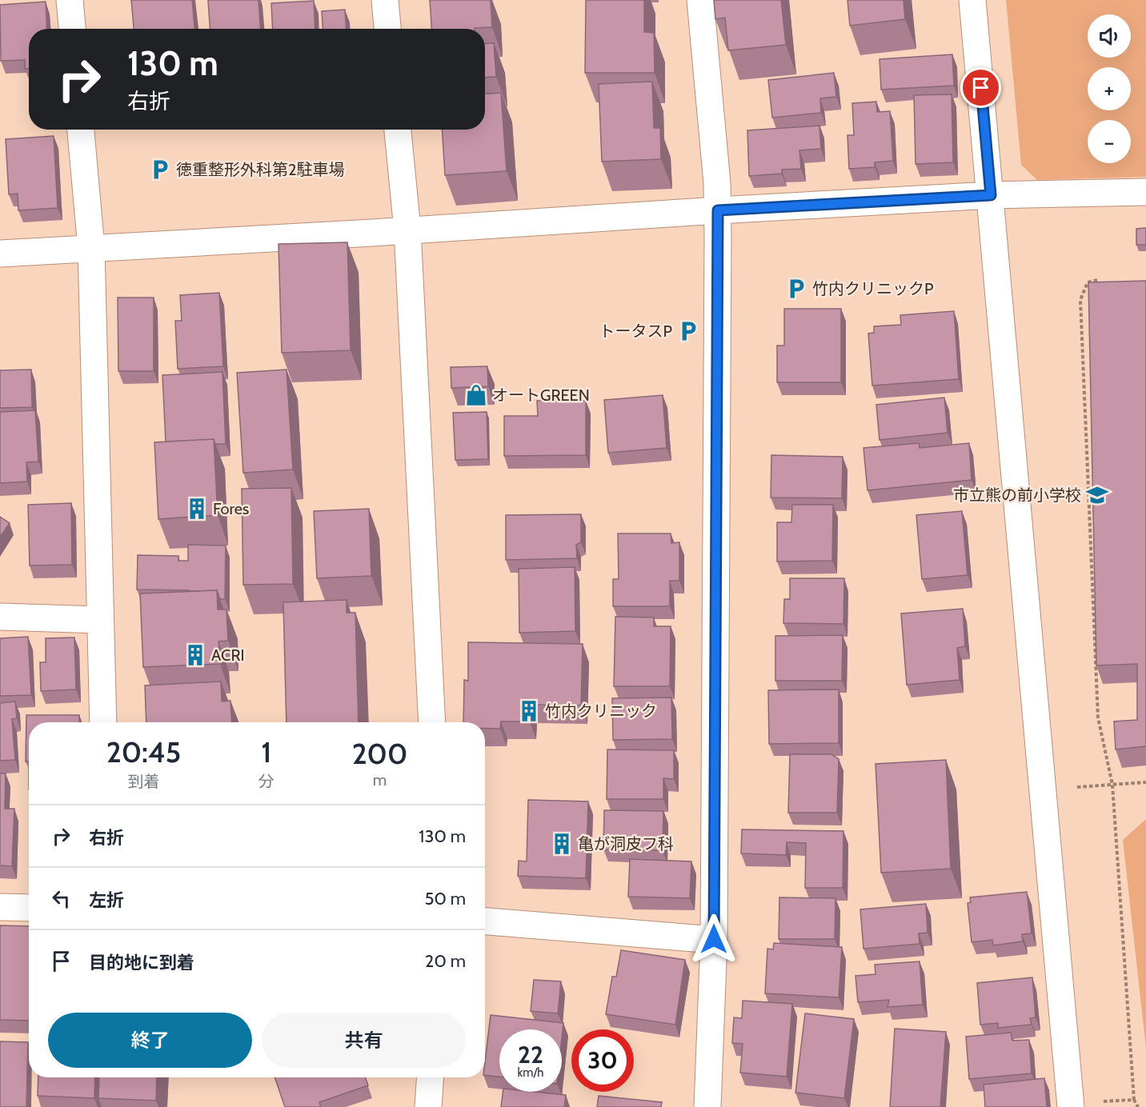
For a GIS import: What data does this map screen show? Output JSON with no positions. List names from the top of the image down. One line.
{"places":{"parking":["徳重整形外科第2駐車場","竹内クリニックP","トータスP"],"shop":["オートGREEN"],"school or university":["市立熊の前小学校"],"building":["Fores","ACRI","竹内クリニック","亀が洞皮フ科"]},"page":{"map_buttons":["+","−"],"turn":["130 m","右折"],"eta":["20:45","到着","1","分","200","m"],"list":[{"name":"右折","value":"130 m"},{"name":"左折","value":"50 m"},{"name":"目的地に到着","value":"20 m"}],"buttons":["終了","共有"],"speed":"22 km/h","limit":"30"}}
